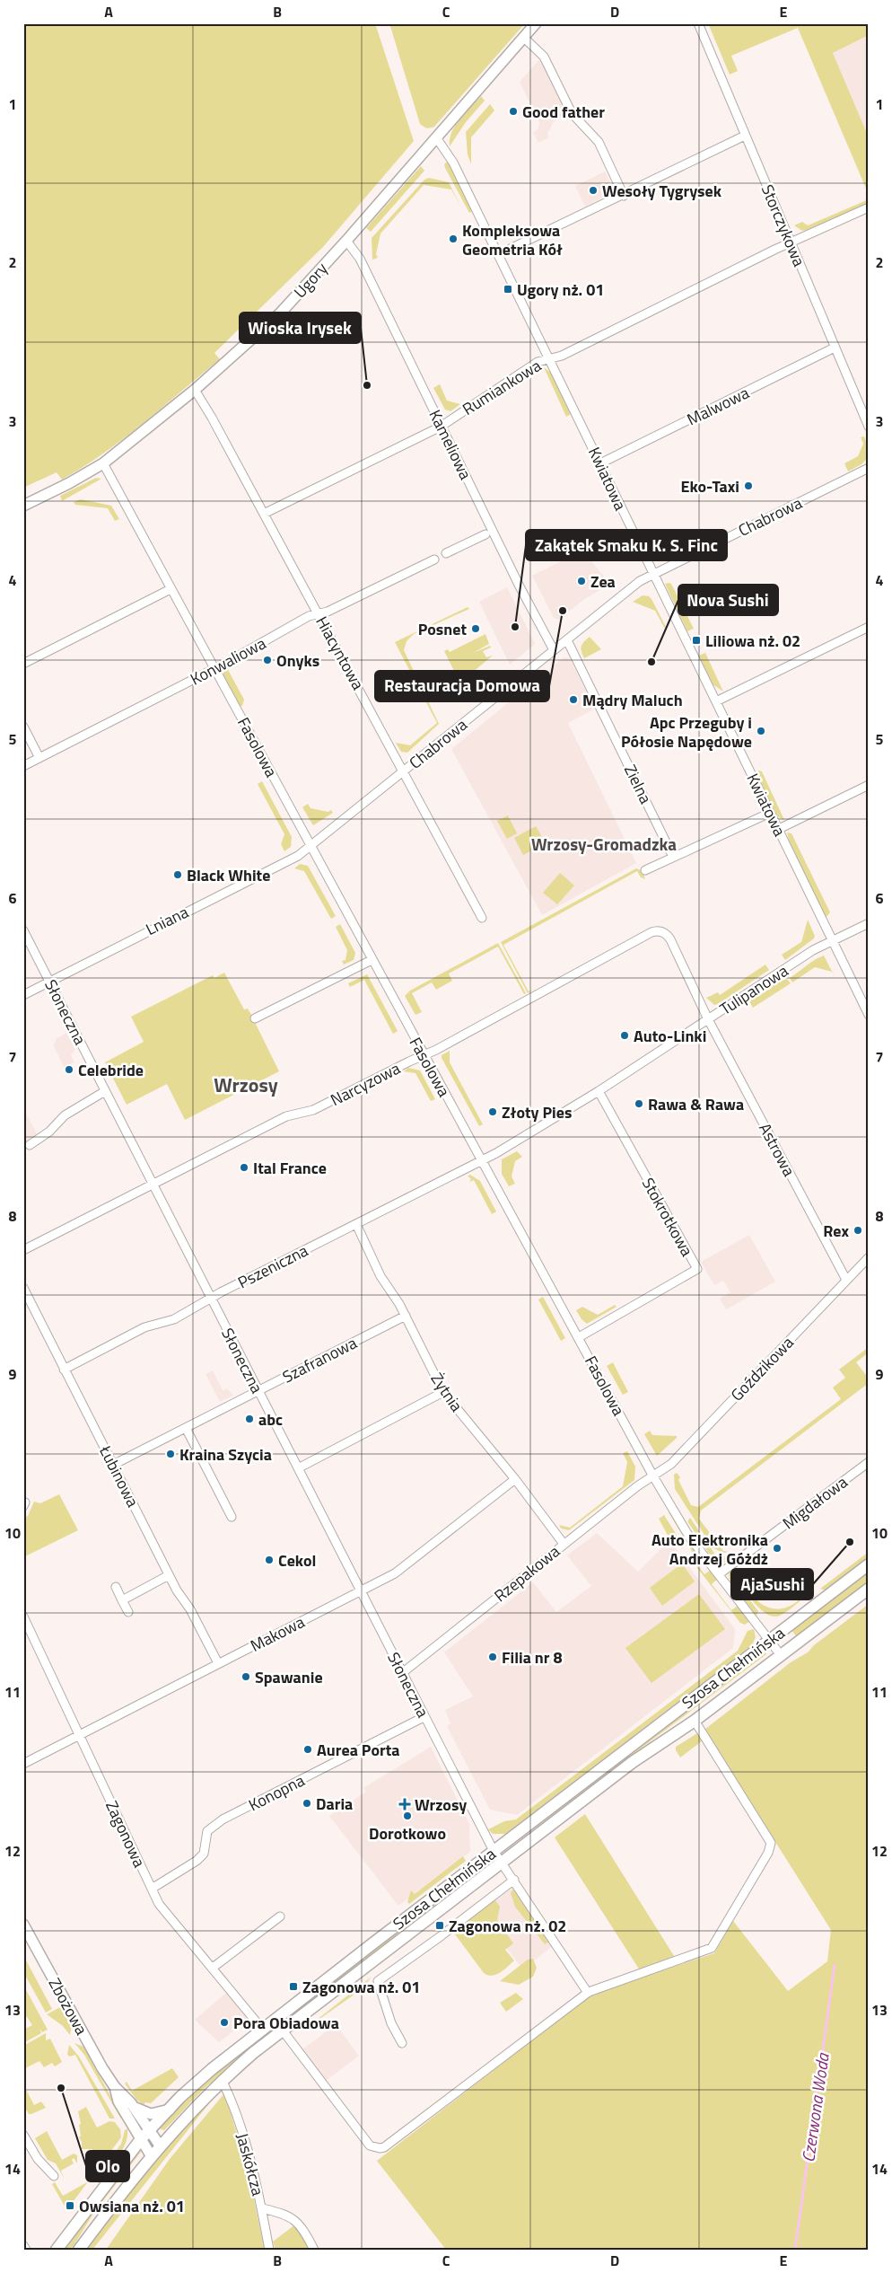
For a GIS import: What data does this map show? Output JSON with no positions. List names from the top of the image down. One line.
{"streets":{"main road":["Szosa Chełmińska"],"street":["Storczykowa","Ugory","Rumiankowa","Malwowa","Kameliowa","Kwiatowa","Chabrowa","Hiacyntowa","Konwaliowa","Fasolowa","Zielna","Lniana","Tulipanowa","Słoneczna","Narcyzowa","Astrowa","Stokrotkowa","Pszeniczna","Szafranowa","Goździkowa","Żytnia","Łubinowa","Migdałowa","Rzepakowa","Makowa","Konopna","Zagonowa","Zbożowa","Jaskółcza"]},"crossings":[["Storczykowa","Rumiankowa"],["Storczykowa","Malwowa"],["Ugory","Kameliowa"],["Ugory","Kwiatowa"],["Ugory","Hiacyntowa"],["Ugory","Fasolowa"],["Rumiankowa","Kameliowa"],["Rumiankowa","Kwiatowa"],["Rumiankowa","Hiacyntowa"],["Malwowa","Kwiatowa"],["Kameliowa","Chabrowa"],["Kwiatowa","Chabrowa"],["Kwiatowa","Tulipanowa"],["Chabrowa","Hiacyntowa"],["Chabrowa","Fasolowa"],["Chabrowa","Zielna"],["Chabrowa","Lniana"],["Hiacyntowa","Konwaliowa"],["Konwaliowa","Fasolowa"],["Fasolowa","Lniana"],["Fasolowa","Tulipanowa"],["Fasolowa","Narcyzowa"],["Fasolowa","Stokrotkowa"],["Fasolowa","Pszeniczna"],["Fasolowa","Goździkowa"],["Fasolowa","Migdałowa"],["Fasolowa","Rzepakowa"],["Fasolowa","Szosa Chełmińska"],["Lniana","Słoneczna"],["Tulipanowa","Narcyzowa"],["Tulipanowa","Astrowa"],["Tulipanowa","Stokrotkowa"],["Tulipanowa","Pszeniczna"],["Słoneczna","Narcyzowa"],["Słoneczna","Pszeniczna"],["Słoneczna","Szafranowa"],["Słoneczna","Rzepakowa"],["Słoneczna","Makowa"],["Słoneczna","Szosa Chełmińska"],["Słoneczna","Konopna"],["Narcyzowa","Astrowa"],["Astrowa","Goździkowa"],["Pszeniczna","Żytnia"],["Pszeniczna","Łubinowa"],["Szafranowa","Żytnia"],["Szafranowa","Łubinowa"],["Goździkowa","Rzepakowa"],["Żytnia","Rzepakowa"],["Żytnia","Makowa"],["Łubinowa","Makowa"],["Makowa","Zagonowa"],["Szosa Chełmińska","Zagonowa"],["Szosa Chełmińska","Zbożowa"],["Szosa Chełmińska","Jaskółcza"],["Konopna","Zagonowa"]],"districts":["Wrzosy-Gromadzka","Wrzosy"],"water":["Czerwona Woda"],"places":{"other":["Good father","Wesoły Tygrysek","Kompleksowa Geometria Kół","Wioska Irysek","Eko-Taxi","Zea","Restauracja Domowa","Zakątek Smaku K. S. Finc","Posnet","Onyks","Nova Sushi","Mądry Maluch","Apc Przeguby i Półosie Napędowe","Black White","Auto-Linki","Celebride","Rawa & Rawa","Złoty Pies","Ital France","Rex","abc","Kraina Szycia","AjaSushi","Auto Elektronika Andrzej Góżdż","Cekol","Filia nr 8","Spawanie","Aurea Porta","Daria","Dorotkowo","Pora Obiadowa","Olo"],"transit":["Ugory nż. 01","Liliowa nż. 02","Zagonowa nż. 02","Zagonowa nż. 01","Owsiana nż. 01"],"health":["Wrzosy"]},"grid":{"columns":["A","B","C","D","E"],"rows":["1","2","3","4","5","6","7","8","9","10","11","12","13","14"]}}
